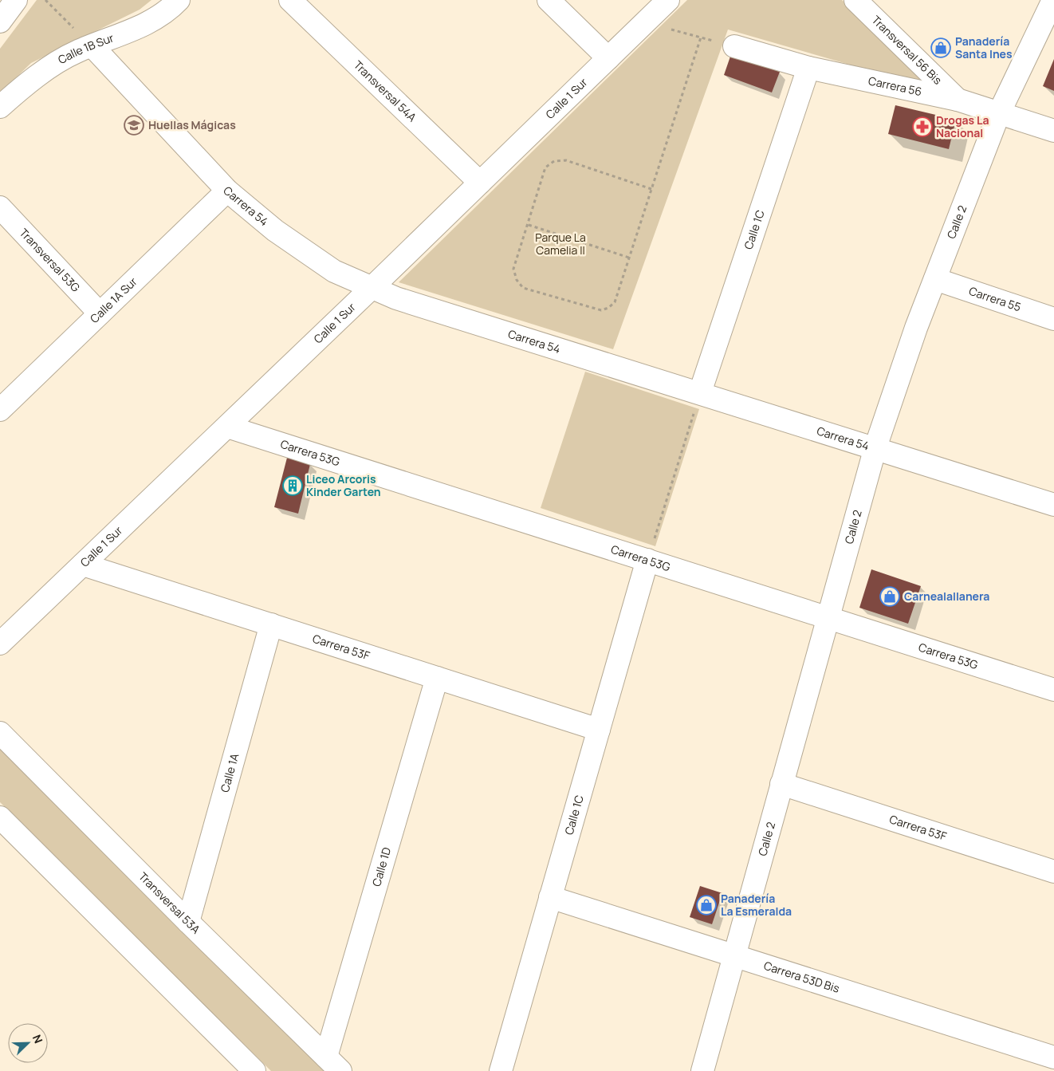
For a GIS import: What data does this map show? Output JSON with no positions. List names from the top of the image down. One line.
{"streets":{"street":["Calle 1B Sur","Transversal 56 Bis","Carrera 56","Transversal 54A","Calle 1 Sur","Carrera 54","Calle 2","Calle 1C","Transversal 53G","Carrera 55","Calle 1A Sur","Carrera 53G","Carrera 53F","Calle 1A","Calle 1D","Transversal 53A","Carrera 53D Bis"]},"crossings":[["Calle 1B Sur","Carrera 54"],["Transversal 56 Bis","Carrera 56"],["Carrera 56","Calle 2"],["Carrera 56","Calle 1C"],["Transversal 54A","Calle 1 Sur"],["Calle 1 Sur","Carrera 54"],["Calle 1 Sur","Carrera 53G"],["Calle 1 Sur","Carrera 53F"],["Carrera 54","Calle 2"],["Carrera 54","Calle 1C"],["Carrera 54","Calle 1A Sur"],["Calle 2","Carrera 55"],["Calle 2","Carrera 53G"],["Calle 2","Carrera 53F"],["Calle 2","Carrera 53D Bis"],["Calle 1C","Carrera 53G"],["Calle 1C","Carrera 53F"],["Calle 1C","Carrera 53D Bis"],["Transversal 53G","Calle 1A Sur"],["Carrera 53F","Calle 1A"],["Carrera 53F","Calle 1D"],["Calle 1A","Transversal 53A"],["Calle 1D","Transversal 53A"]],"parks":["Parque La Camelia II"],"places":{"shop":["Panadería Santa Ines","Carnealallanera","Panadería La Esmeralda"],"school or university":["Huellas Mágicas"],"pharmacy":["Drogas La Nacional"],"building":["Liceo Arcoris Kinder Garten"]},"north":"top right"}
